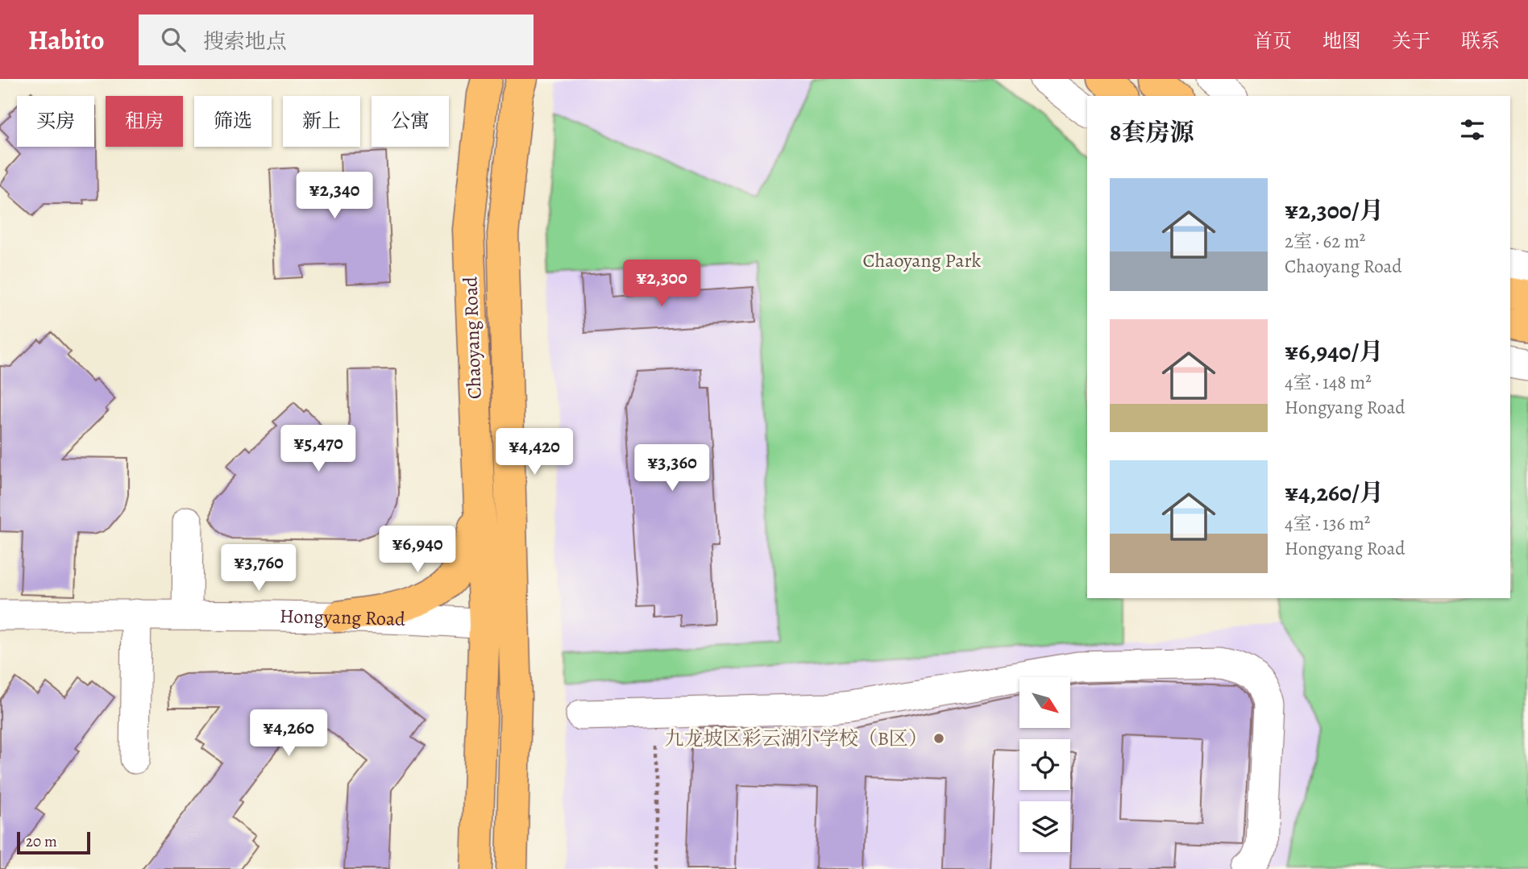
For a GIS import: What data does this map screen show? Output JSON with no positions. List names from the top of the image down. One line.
{"streets":{"main road":["Chaoyang Road"],"street":["Hongyang Road"]},"crossings":[["Chaoyang Road","Hongyang Road"]],"parks":["Chaoyang Park"],"places":["九龙坡区彩云湖小学校（B区）"],"scale_bar":"20 m","north":"bottom right","page":{"header":"Habito","search":"搜索地点","nav":["首页","地图","关于","联系"],"chip":["买房","租房","筛选","新上","公寓"],"heading":"8套房源","list":[{"name":"¥2,300/月","note":"2室 · 62 m² · Chaoyang Road"},{"name":"¥6,940/月","note":"4室 · 148 m² · Hongyang Road"},{"name":"¥4,260/月","note":"4室 · 136 m² · Hongyang Road"}],"price":["¥2,340","¥2,300","¥5,470","¥4,420","¥3,360","¥6,940","¥3,760","¥4,260"],"scale":"20 m"}}
